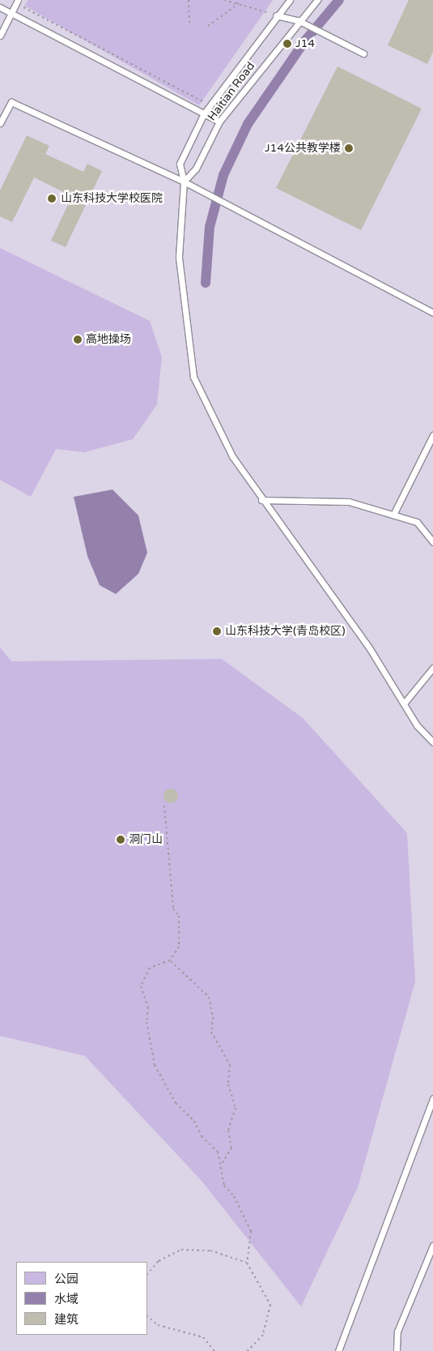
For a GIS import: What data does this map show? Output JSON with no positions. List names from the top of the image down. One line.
{"streets":{"lane":["Haitian Road"]},"places":["J14","J14公共教学楼","山东科技大学校医院","高地操场","山东科技大学(青岛校区)","洞门山"],"legend":["公园","水域","建筑"]}
